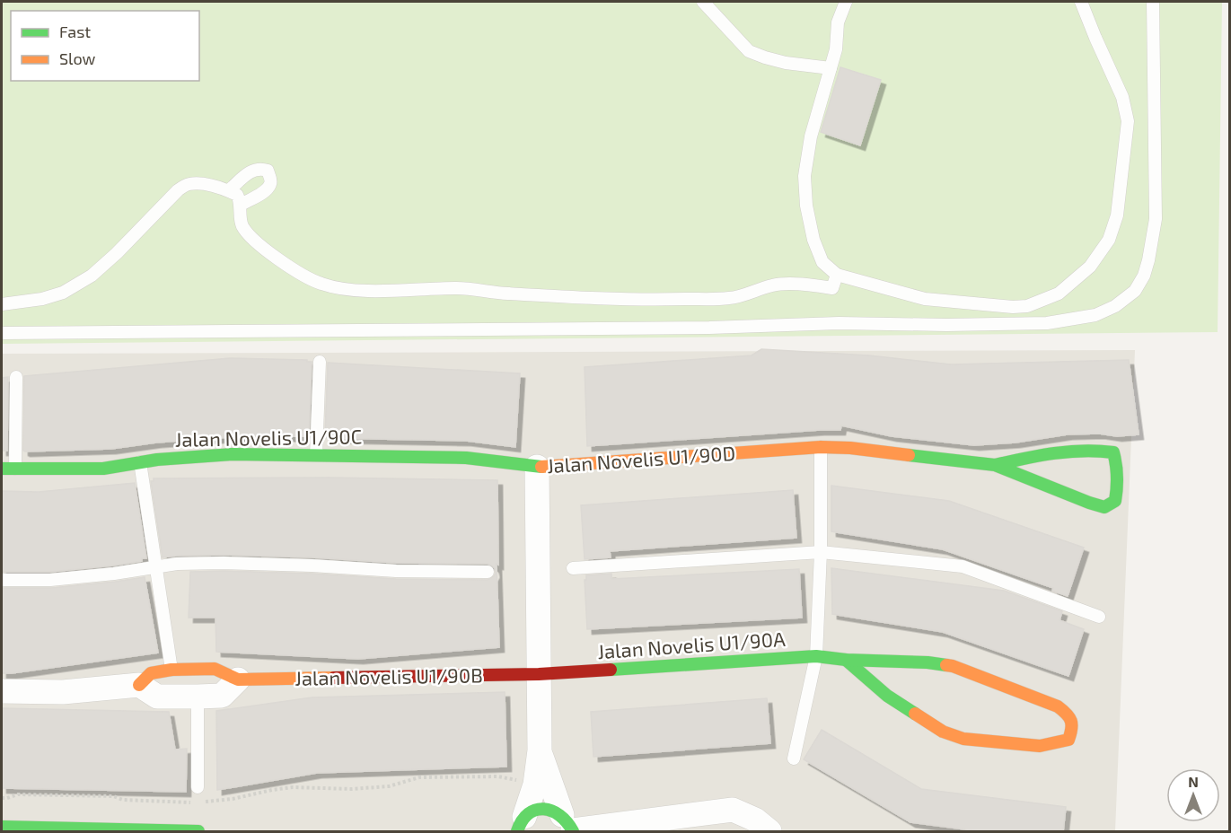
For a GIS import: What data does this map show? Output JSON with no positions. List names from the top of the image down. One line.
{"streets":{"street":["Jalan Novelis U1/90C","Jalan Novelis U1/90D","Jalan Novelis U1/90A","Jalan Novelis U1/90B"]},"crossings":[["Jalan Novelis U1/90C","Jalan Novelis U1/90D"],["Jalan Novelis U1/90D","Jalan Novelis U1/90A"],["Jalan Novelis U1/90D","Jalan Novelis U1/90B"],["Jalan Novelis U1/90A","Jalan Novelis U1/90B"]],"legend":["Fast","Slow"],"north":"top"}
